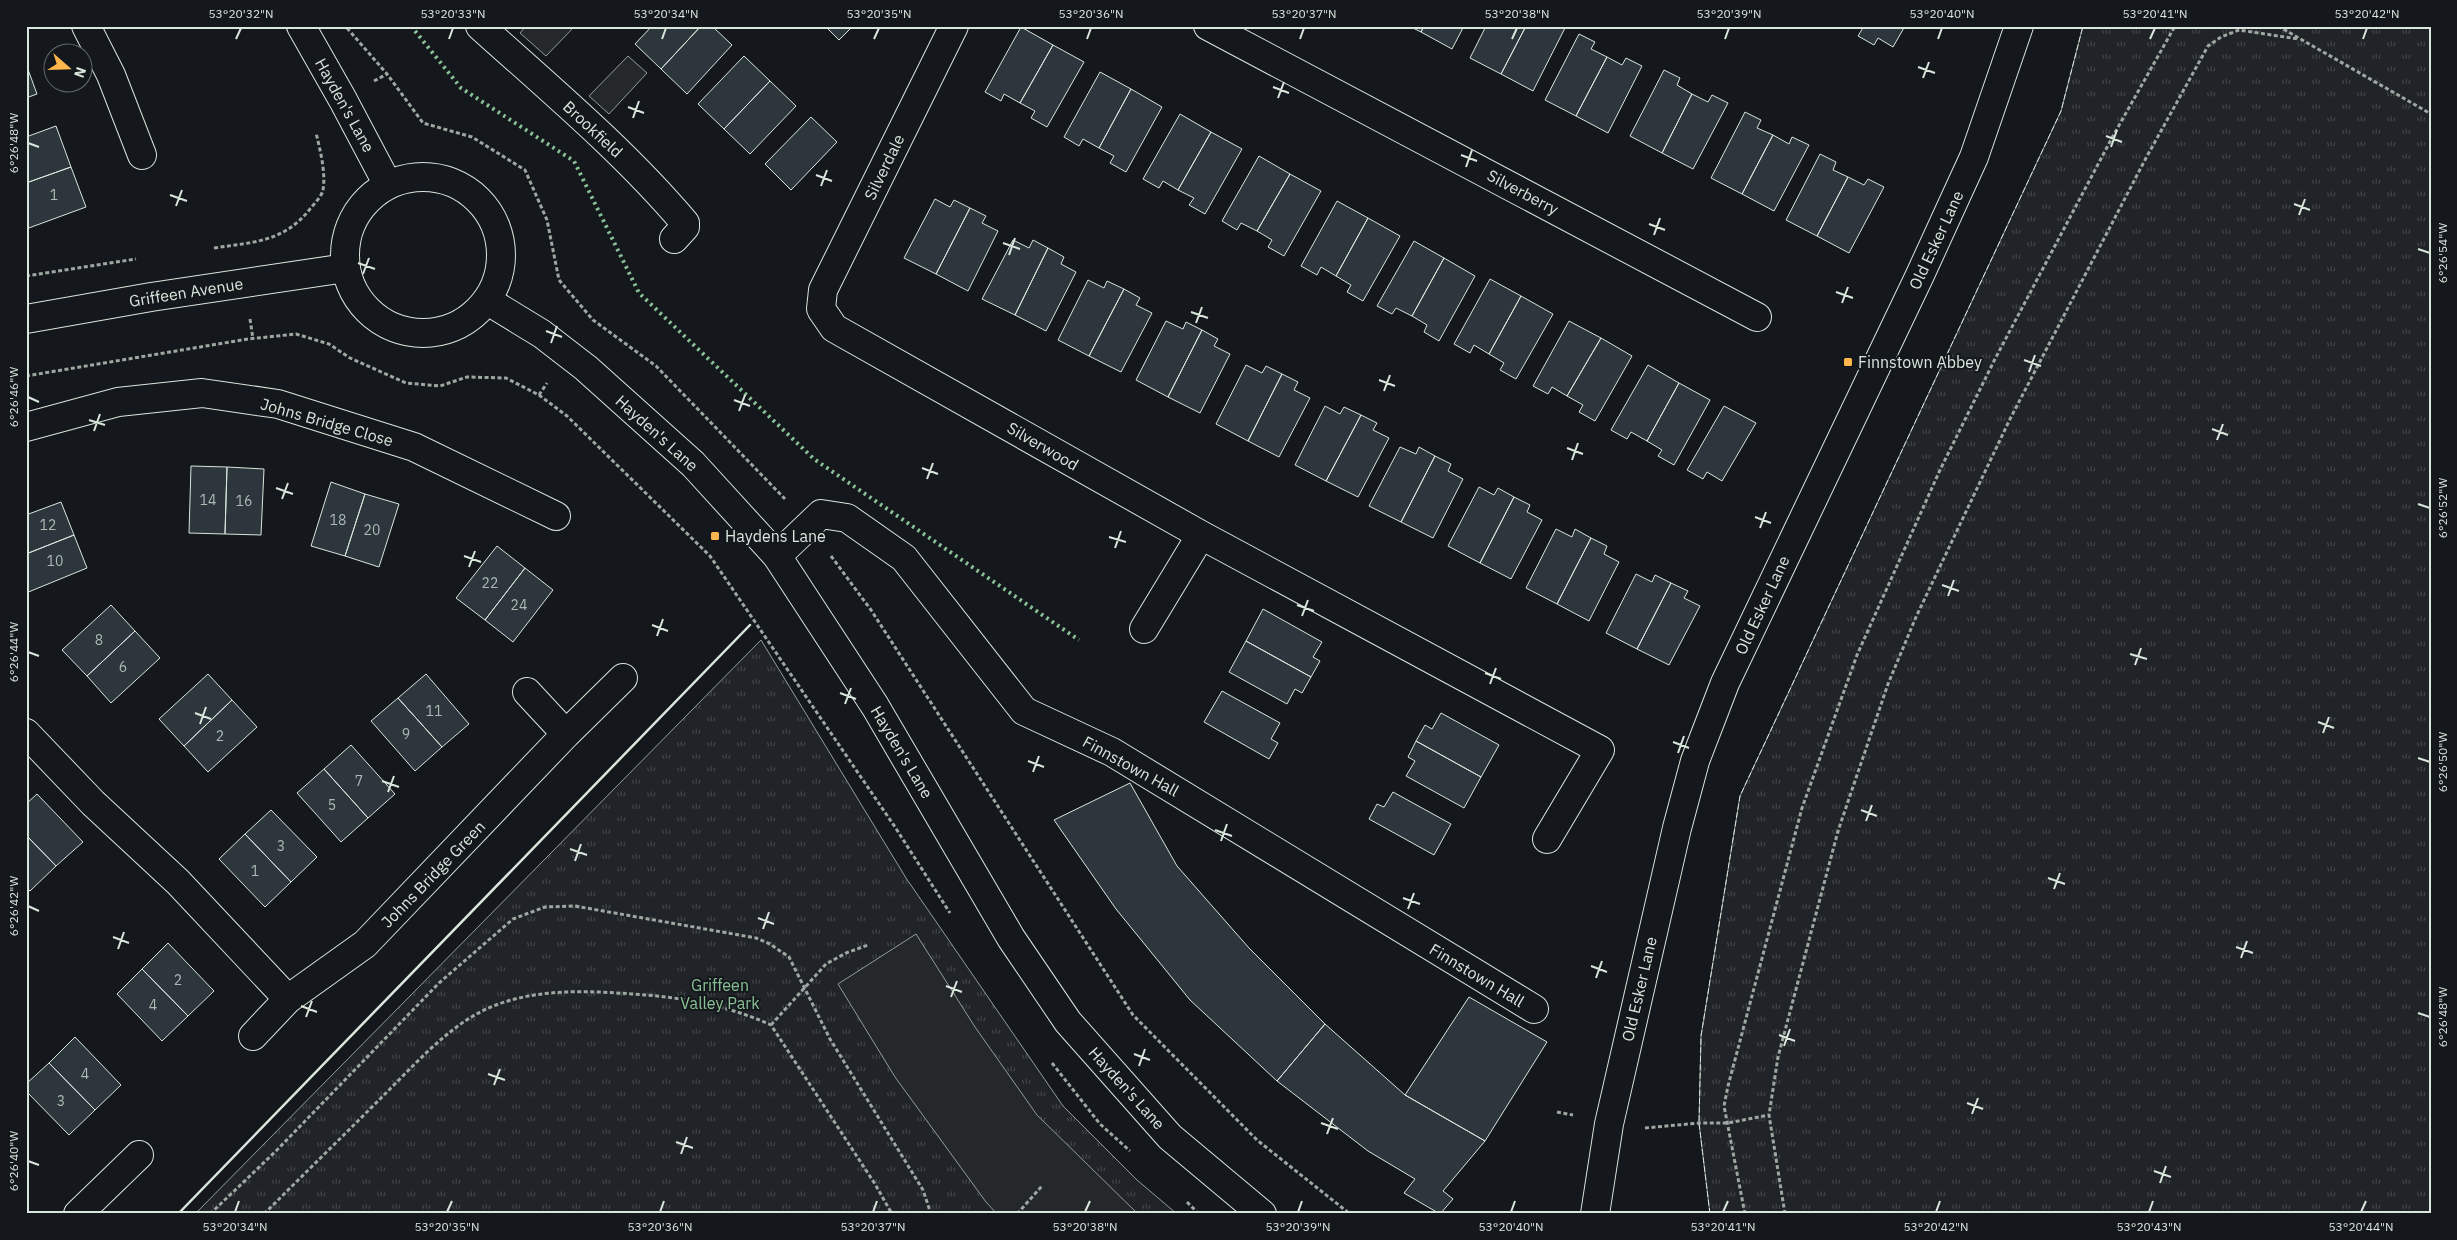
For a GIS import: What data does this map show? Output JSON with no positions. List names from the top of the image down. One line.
{"streets":{"street":["Hayden's Lane","Brookfield","Silverdale","Silverberry","Old Esker Lane","Griffeen Avenue","Johns Bridge Close","Silverwood","Finnstown Hall","Johns Bridge Green"]},"crossings":[["Hayden's Lane","Griffeen Avenue"],["Hayden's Lane","Finnstown Hall"],["Silverdale","Silverwood"]],"parks":["Griffeen Valley Park"],"places":{"transit":["Finnstown Abbey","Haydens Lane"]},"house_numbers":["1","14","16","18","12","20","10","22","24","8","6","11","9","2","7","5","3","1","2","4","4","3"],"north":"right","coordinates":["53°20'32\"N","53°20'33\"N","53°20'34\"N","53°20'35\"N","53°20'36\"N","53°20'37\"N","53°20'38\"N","53°20'39\"N","53°20'40\"N","53°20'41\"N","53°20'42\"N","6°26'48\"W","6°26'54\"W","6°26'46\"W","6°26'52\"W","6°26'44\"W","6°26'50\"W","6°26'42\"W","6°26'40\"W","53°20'43\"N","53°20'44\"N"]}
